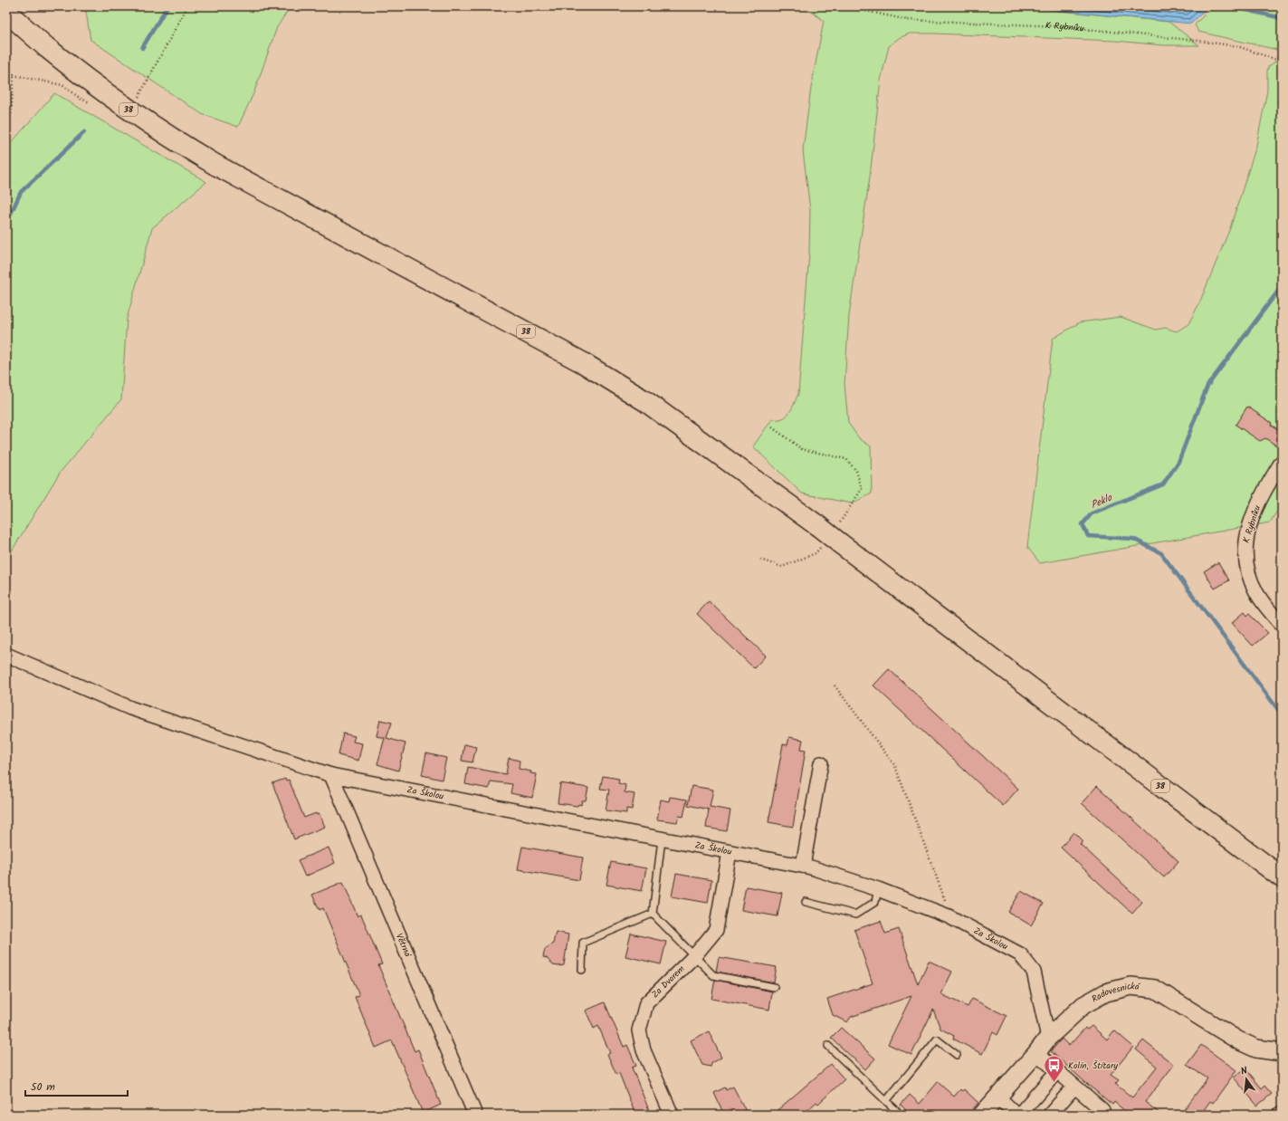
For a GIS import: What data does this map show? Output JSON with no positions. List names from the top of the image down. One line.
{"streets":{"main road":["38"],"street":["K Rybníku","Za Školou","Větrná","Za Dvorem","Radovesnická"]},"crossings":[["Za Školou","Větrná"],["Za Školou","Za Dvorem"],["Za Školou","Radovesnická"]],"water":["Peklo"],"places":{"bus stop":["Kolín, Štítary"]},"scale_bar":"50 m","north":"top"}
